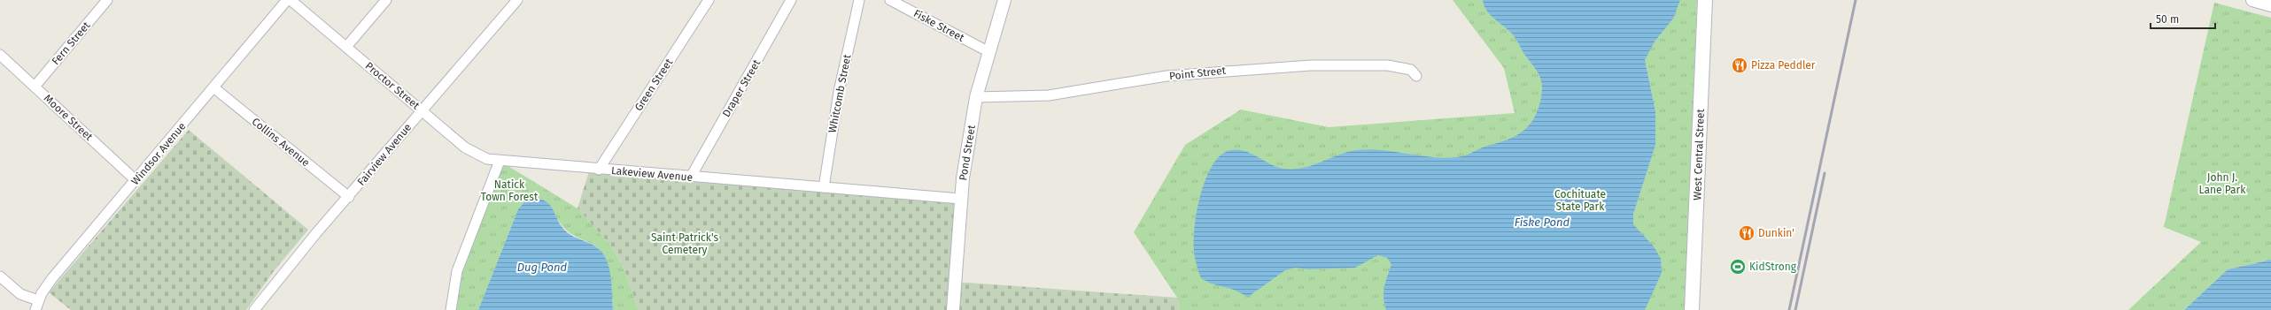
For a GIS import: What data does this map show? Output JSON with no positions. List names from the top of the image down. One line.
{"streets":{"main road":["West Central Street"],"street":["Fiske Street","Fern Street","Point Street","Green Street","Proctor Street","Draper Street","Whitcomb Street","Moore Street","Collins Avenue","Pond Street","Windsor Avenue","Fairview Avenue","Lakeview Avenue"]},"crossings":[["Fiske Street","Pond Street"],["Fern Street","Moore Street"],["Point Street","Pond Street"],["Green Street","Lakeview Avenue"],["Proctor Street","Fairview Avenue"],["Proctor Street","Lakeview Avenue"],["Draper Street","Lakeview Avenue"],["Whitcomb Street","Lakeview Avenue"],["Moore Street","Windsor Avenue"],["Collins Avenue","Windsor Avenue"],["Collins Avenue","Fairview Avenue"],["Pond Street","Lakeview Avenue"]],"water":["Fiske Pond","Dug Pond"],"parks":["John J. Lane Park","Natick Town Forest","Cochituate State Park","Saint Patrick's Cemetery"],"places":{"restaurant":["Pizza Peddler","Dunkin'"],"sports":["KidStrong"]},"scale_bar":"50 m"}
